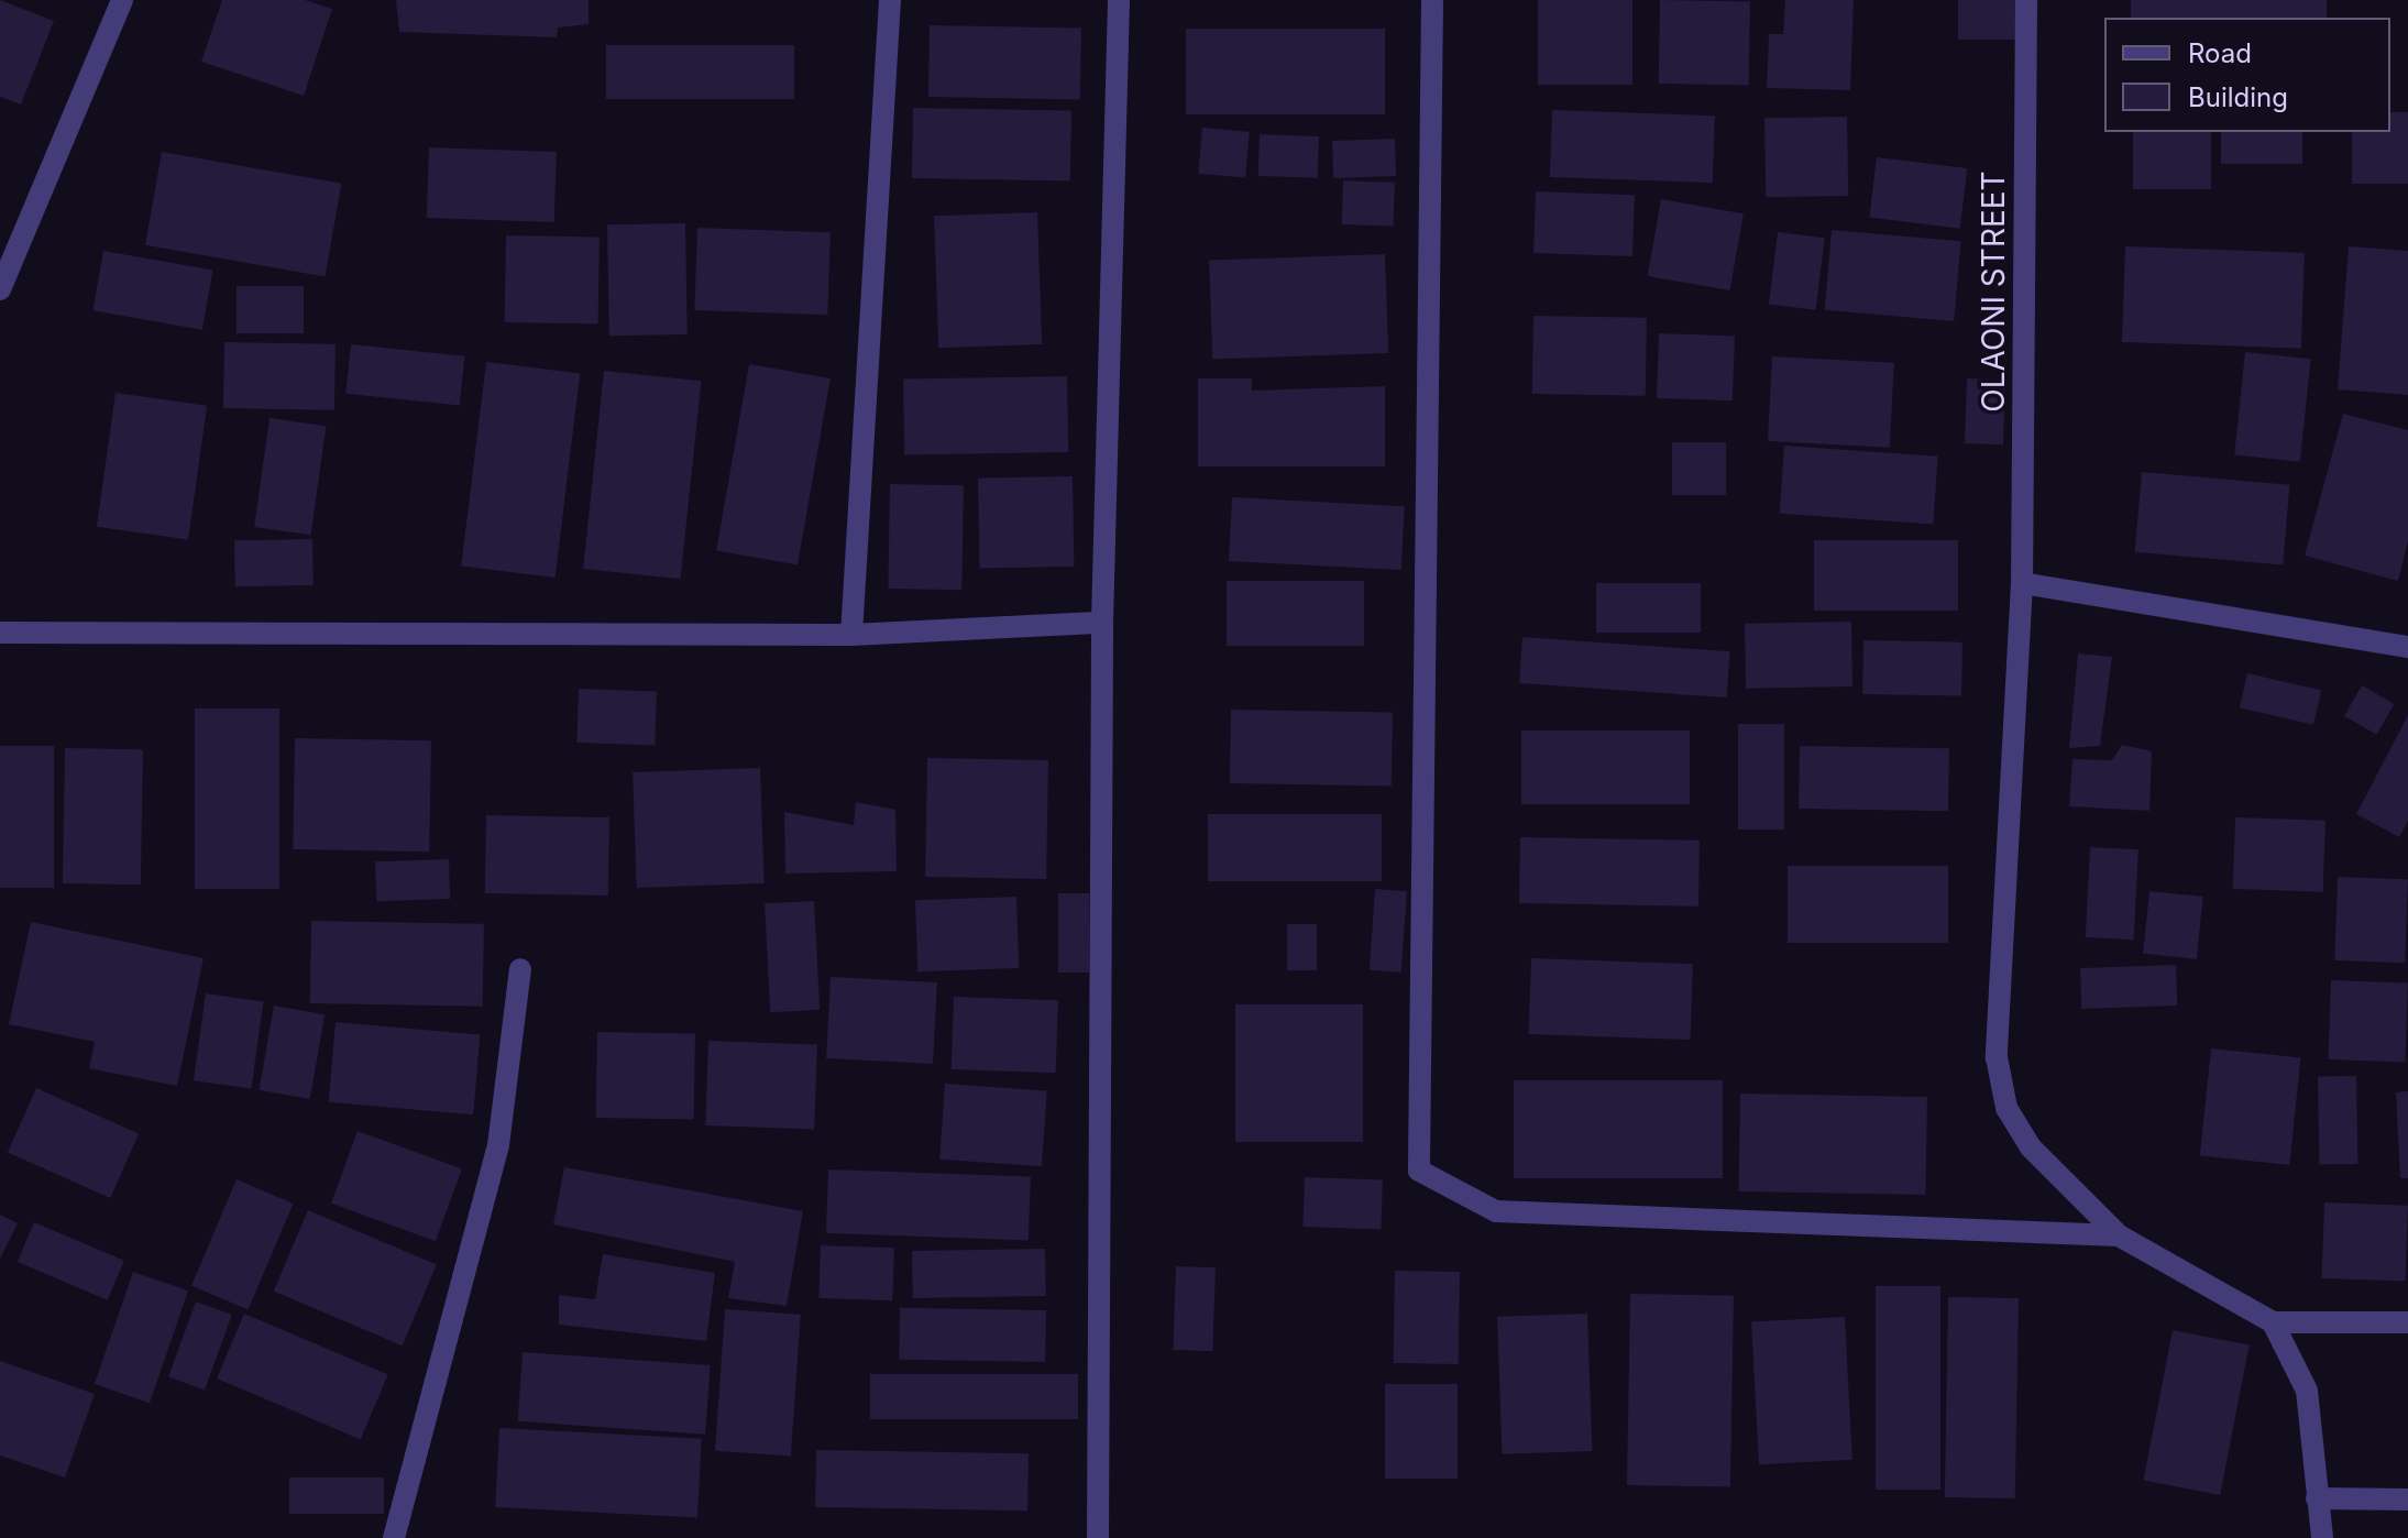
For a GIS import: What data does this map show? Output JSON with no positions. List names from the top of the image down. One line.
{"streets":{"street":["OLAONI STREET"]},"legend":["Road","Building"]}
